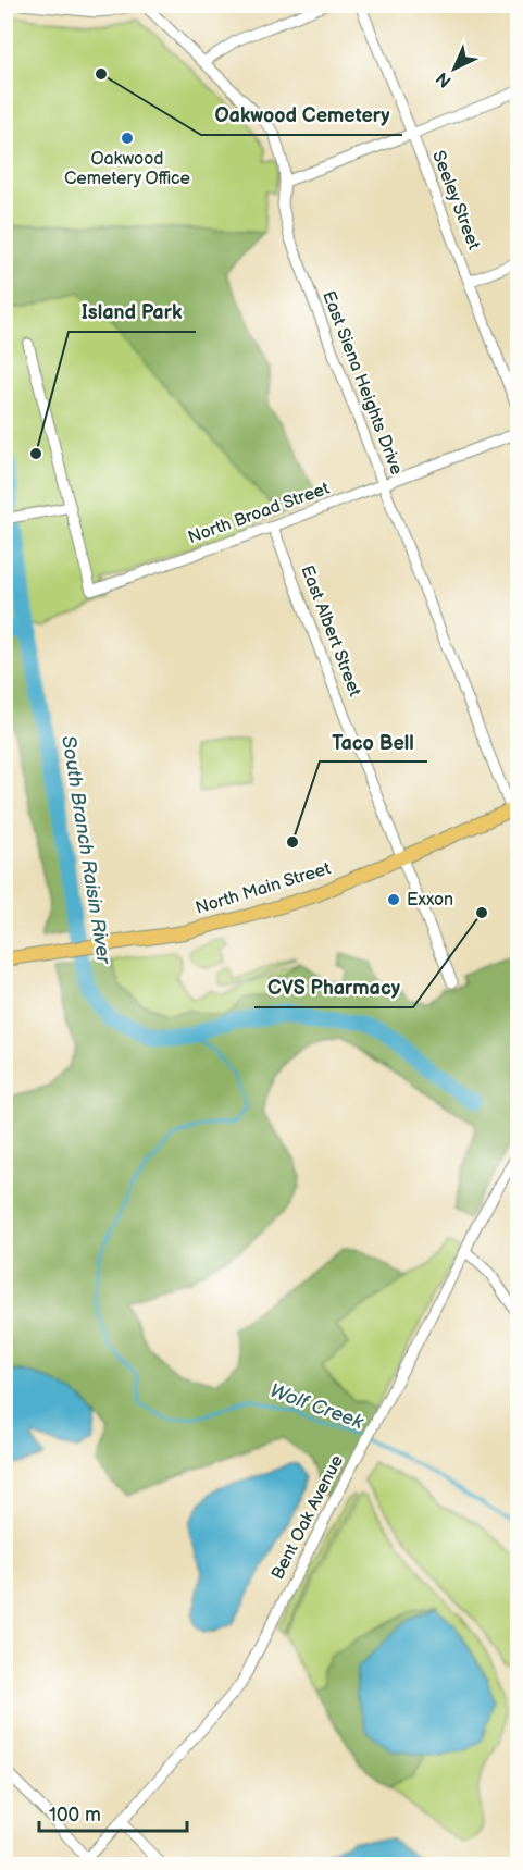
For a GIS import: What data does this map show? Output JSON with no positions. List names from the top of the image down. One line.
{"streets":{"main road":["North Main Street"],"street":["Seeley Street","East Siena Heights Drive","North Broad Street","East Albert Street","Bent Oak Avenue"]},"crossings":[["East Siena Heights Drive","North Broad Street"],["East Siena Heights Drive","North Main Street"],["North Broad Street","East Albert Street"],["East Albert Street","North Main Street"]],"water":["South Branch Raisin River","Wolf Creek"],"places":["Oakwood Cemetery","Oakwood Cemetery Office","Island Park","Taco Bell","Exxon","CVS Pharmacy"],"scale_bar":"100 m","north":"bottom left"}
